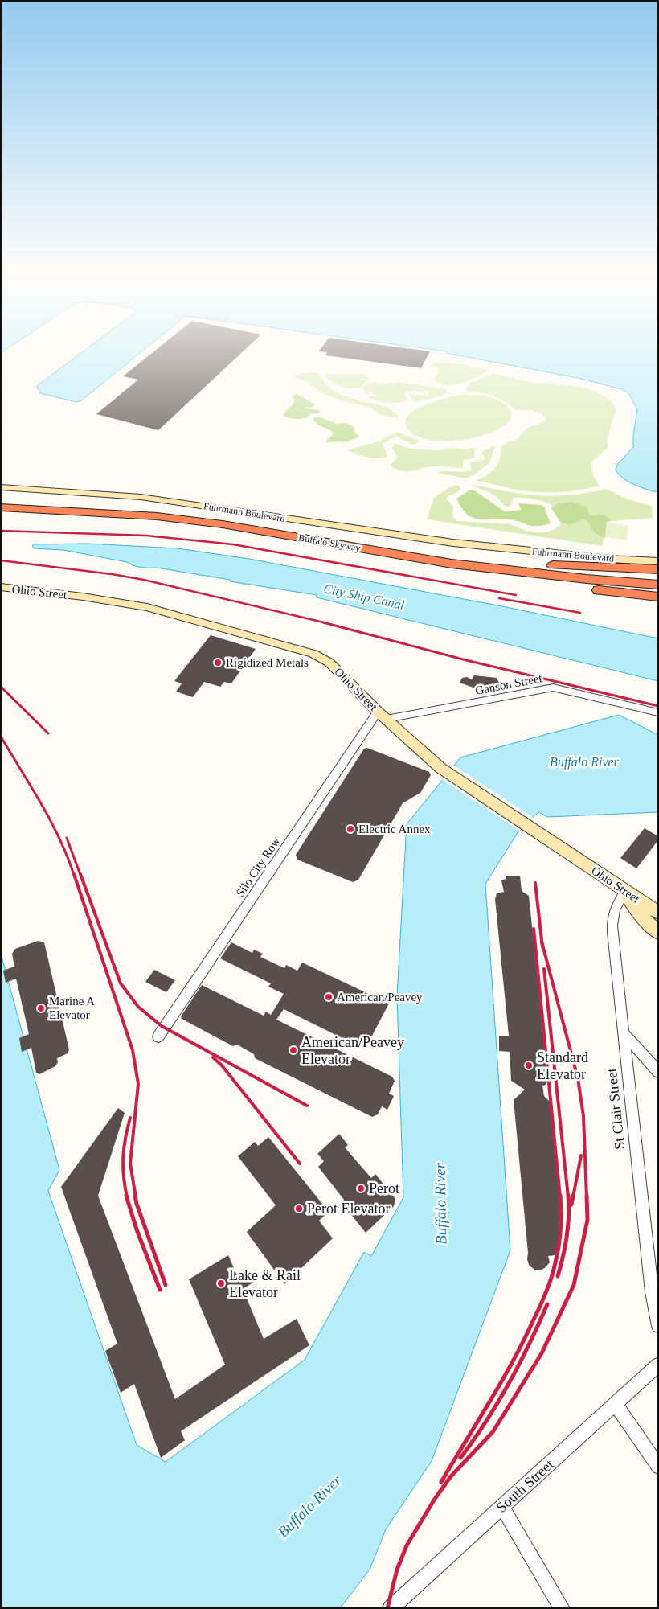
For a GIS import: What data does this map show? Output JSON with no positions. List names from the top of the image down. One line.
{"streets":{"highway":["Buffalo Skyway"],"street":["Fuhrmann Boulevard","Ohio Street","Ganson Street","Silo City Row","St Clair Street","South Street"]},"crossings":[["Ohio Street","Ganson Street"],["Ohio Street","Silo City Row"],["Ohio Street","St Clair Street"],["Ganson Street","Silo City Row"]],"water":["City Ship Canal","Buffalo River"],"places":["Rigidized Metals","Electric Annex","American/Peavey","Marine A Elevator","American/Peavey Elevator","Standard Elevator","Perot","Perot Elevator","Lake & Rail Elevator"]}
